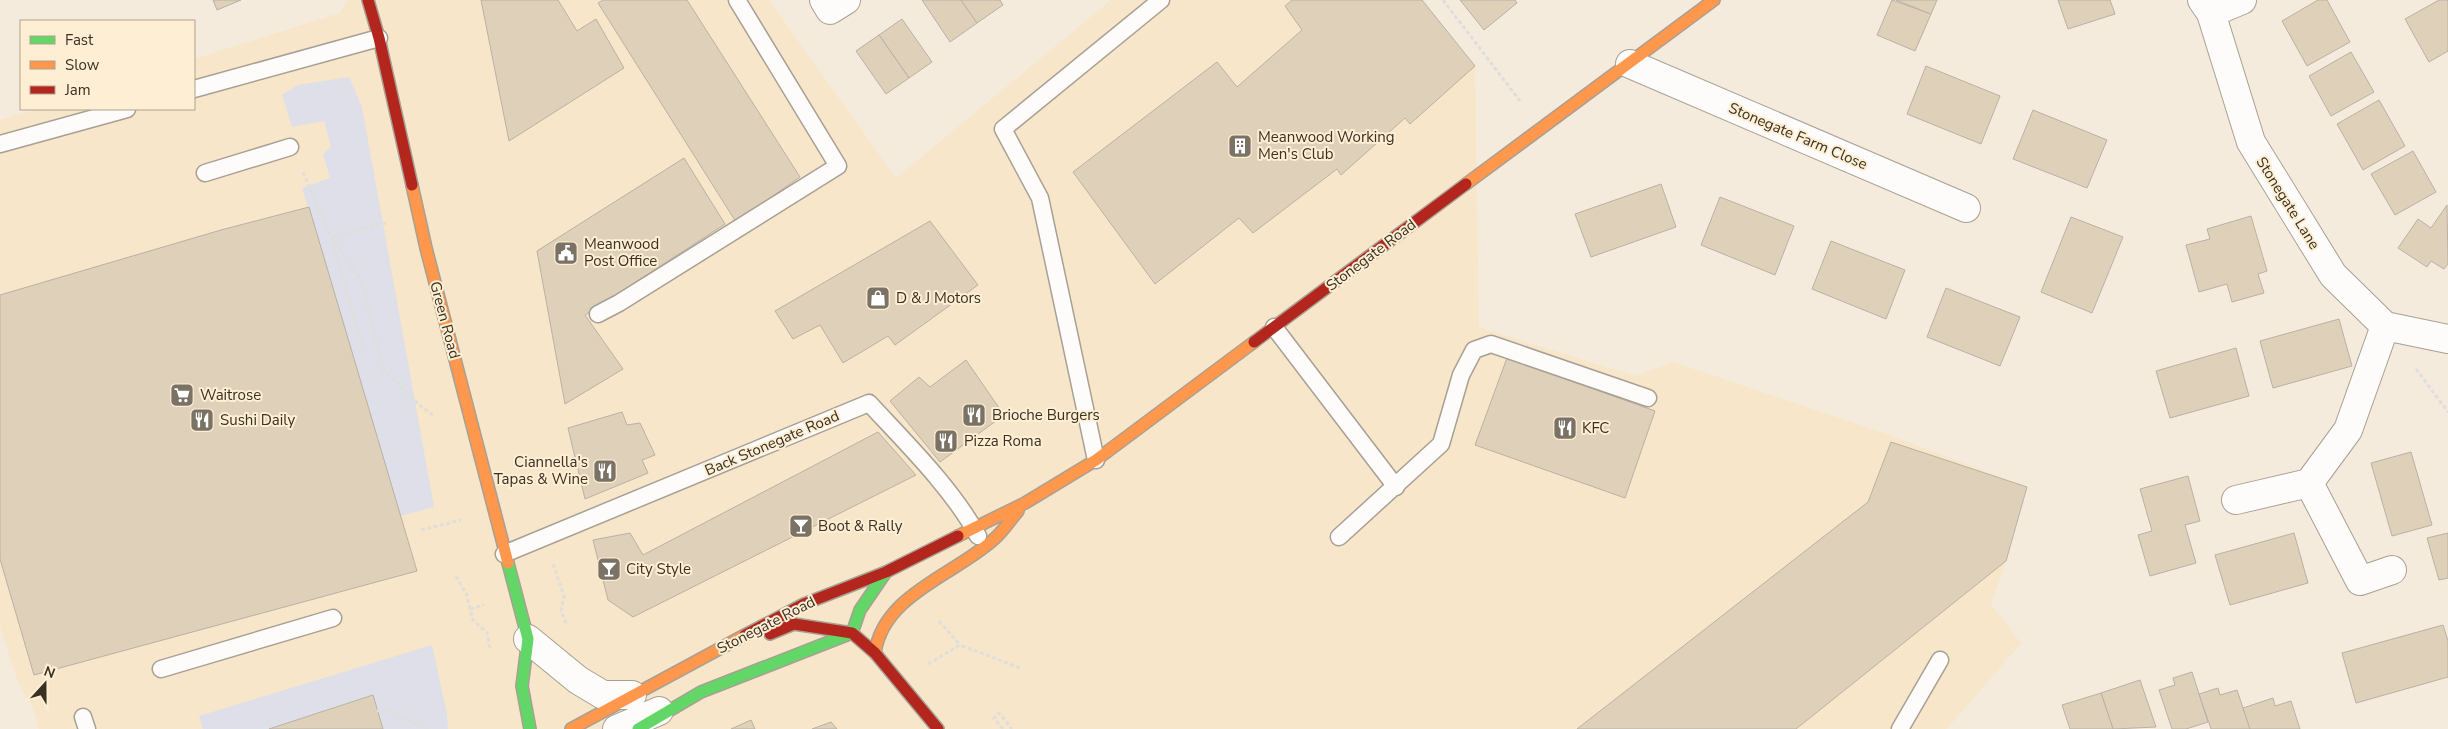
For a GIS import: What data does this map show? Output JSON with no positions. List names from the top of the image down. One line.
{"streets":{"main road":["Stonegate Road","Green Road"],"street":["Stonegate Farm Close","Stonegate Lane"],"lane":["Back Stonegate Road"]},"crossings":[["Stonegate Farm Close","Stonegate Road"],["Stonegate Road","Back Stonegate Road"],["Green Road","Back Stonegate Road"]],"places":{"building":["Meanwood Working Men's Club"],"public building":["Meanwood Post Office"],"shop":["D & J Motors"],"supermarket":["Waitrose"],"restaurant":["Brioche Burgers","Sushi Daily","KFC","Pizza Roma","Ciannella's Tapas & Wine"],"bar":["Boot & Rally","City Style"]},"legend":["Fast","Slow","Jam"],"north":"top"}
